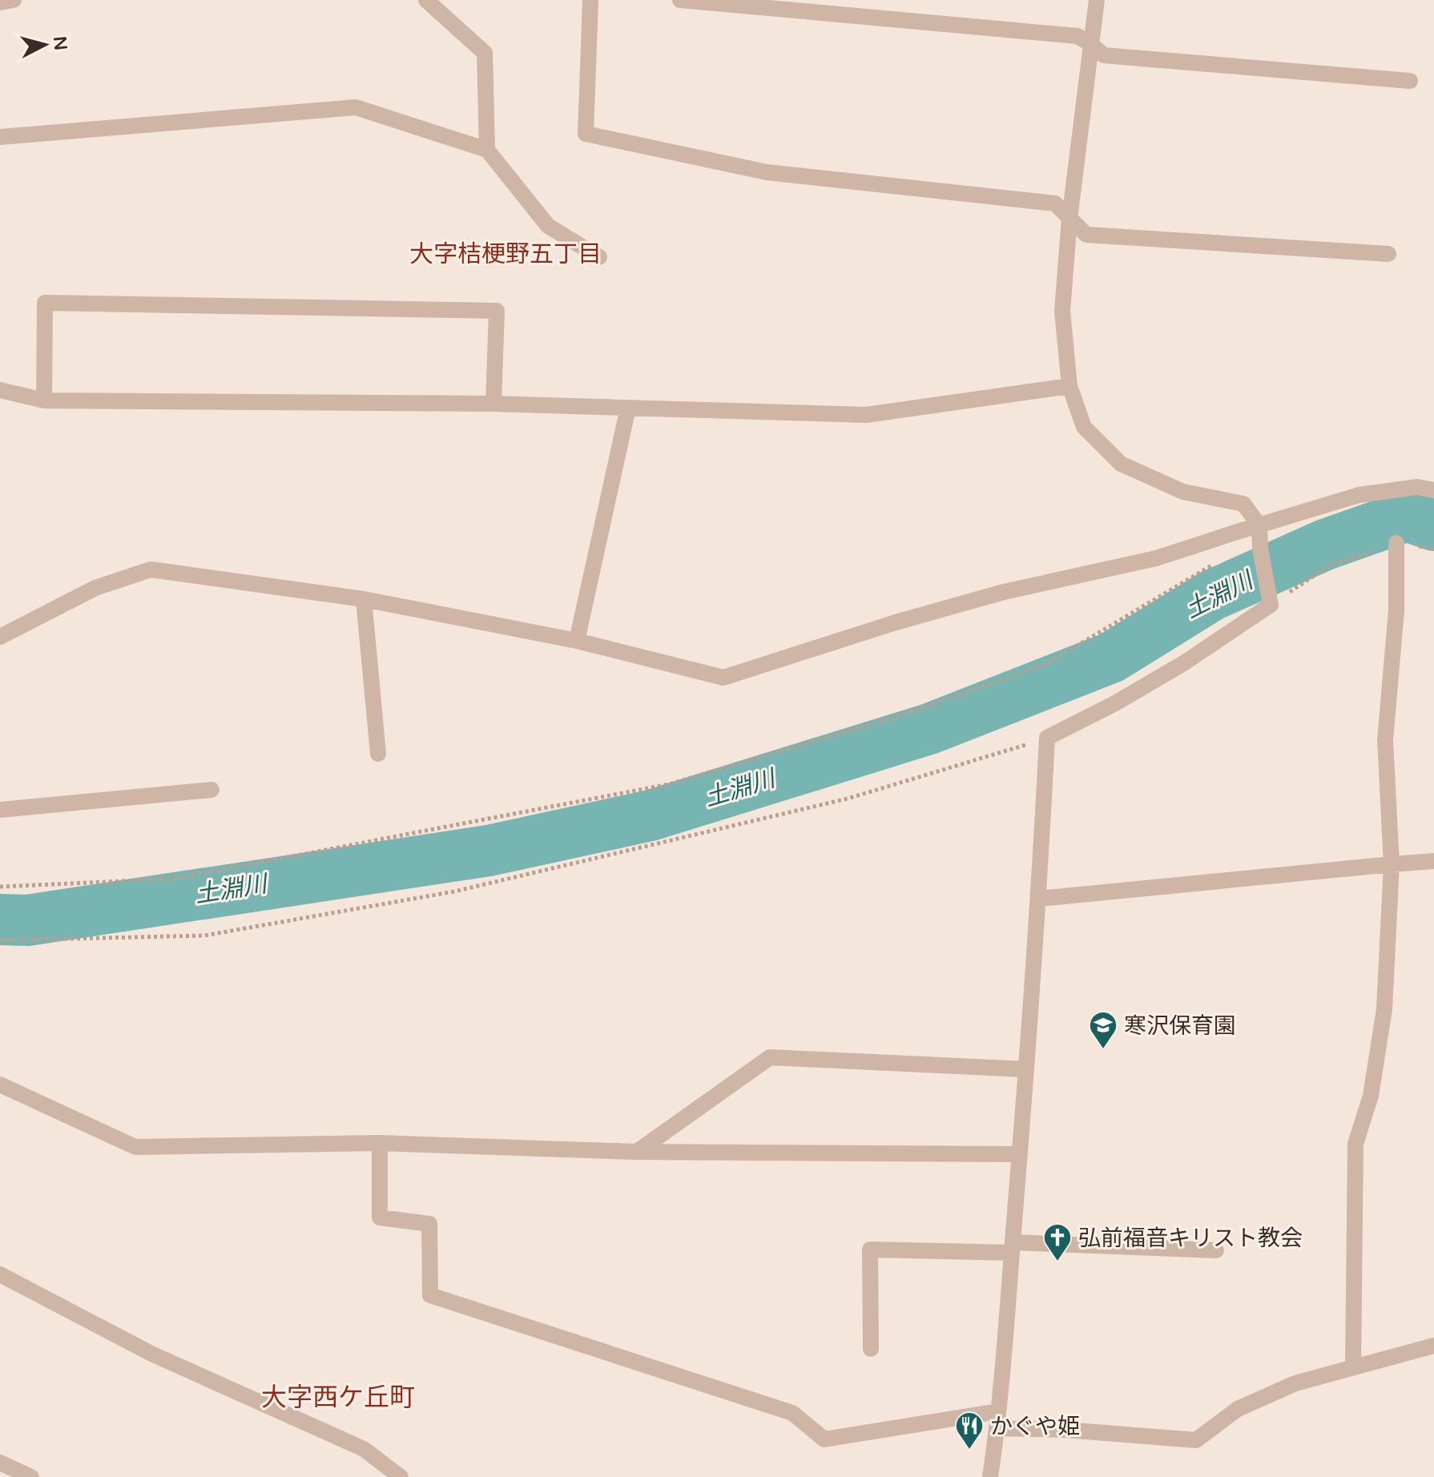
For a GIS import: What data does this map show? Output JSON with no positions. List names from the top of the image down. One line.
{"districts":["大字桔梗野五丁目","大字西ケ丘町"],"water":["土淵川"],"places":{"school or university":["寒沢保育園"],"church":["弘前福音キリスト教会"],"restaurant":["かぐや姫"]},"north":"right"}
